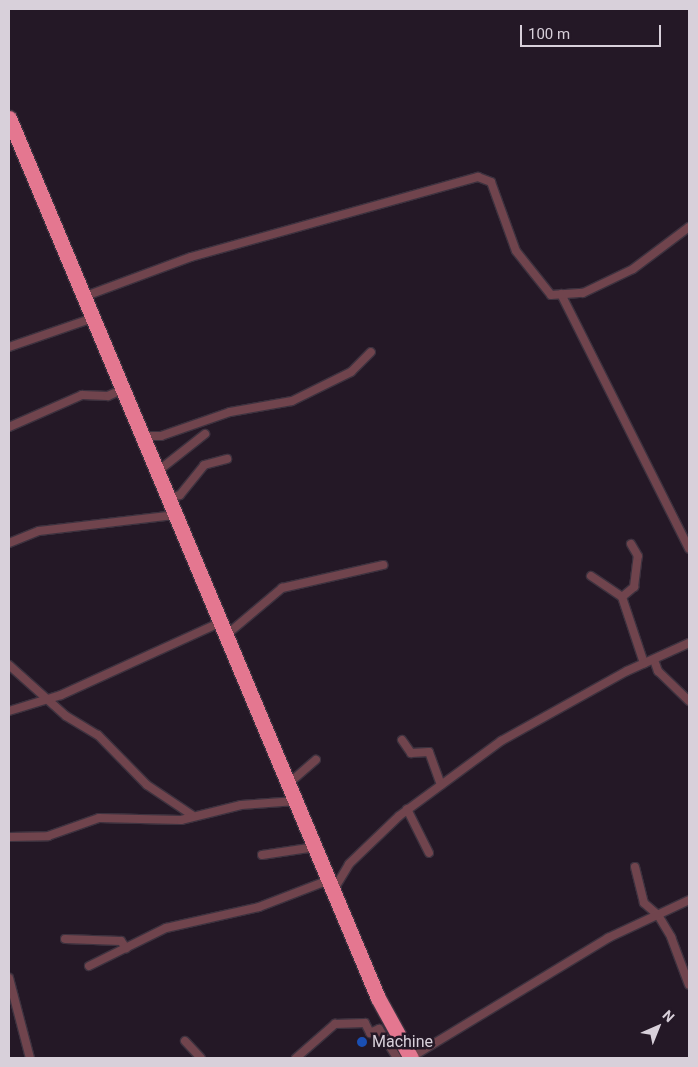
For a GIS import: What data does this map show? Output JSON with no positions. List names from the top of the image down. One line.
{"places":["Machine"],"scale_bar":"100 m","north":"top right"}
